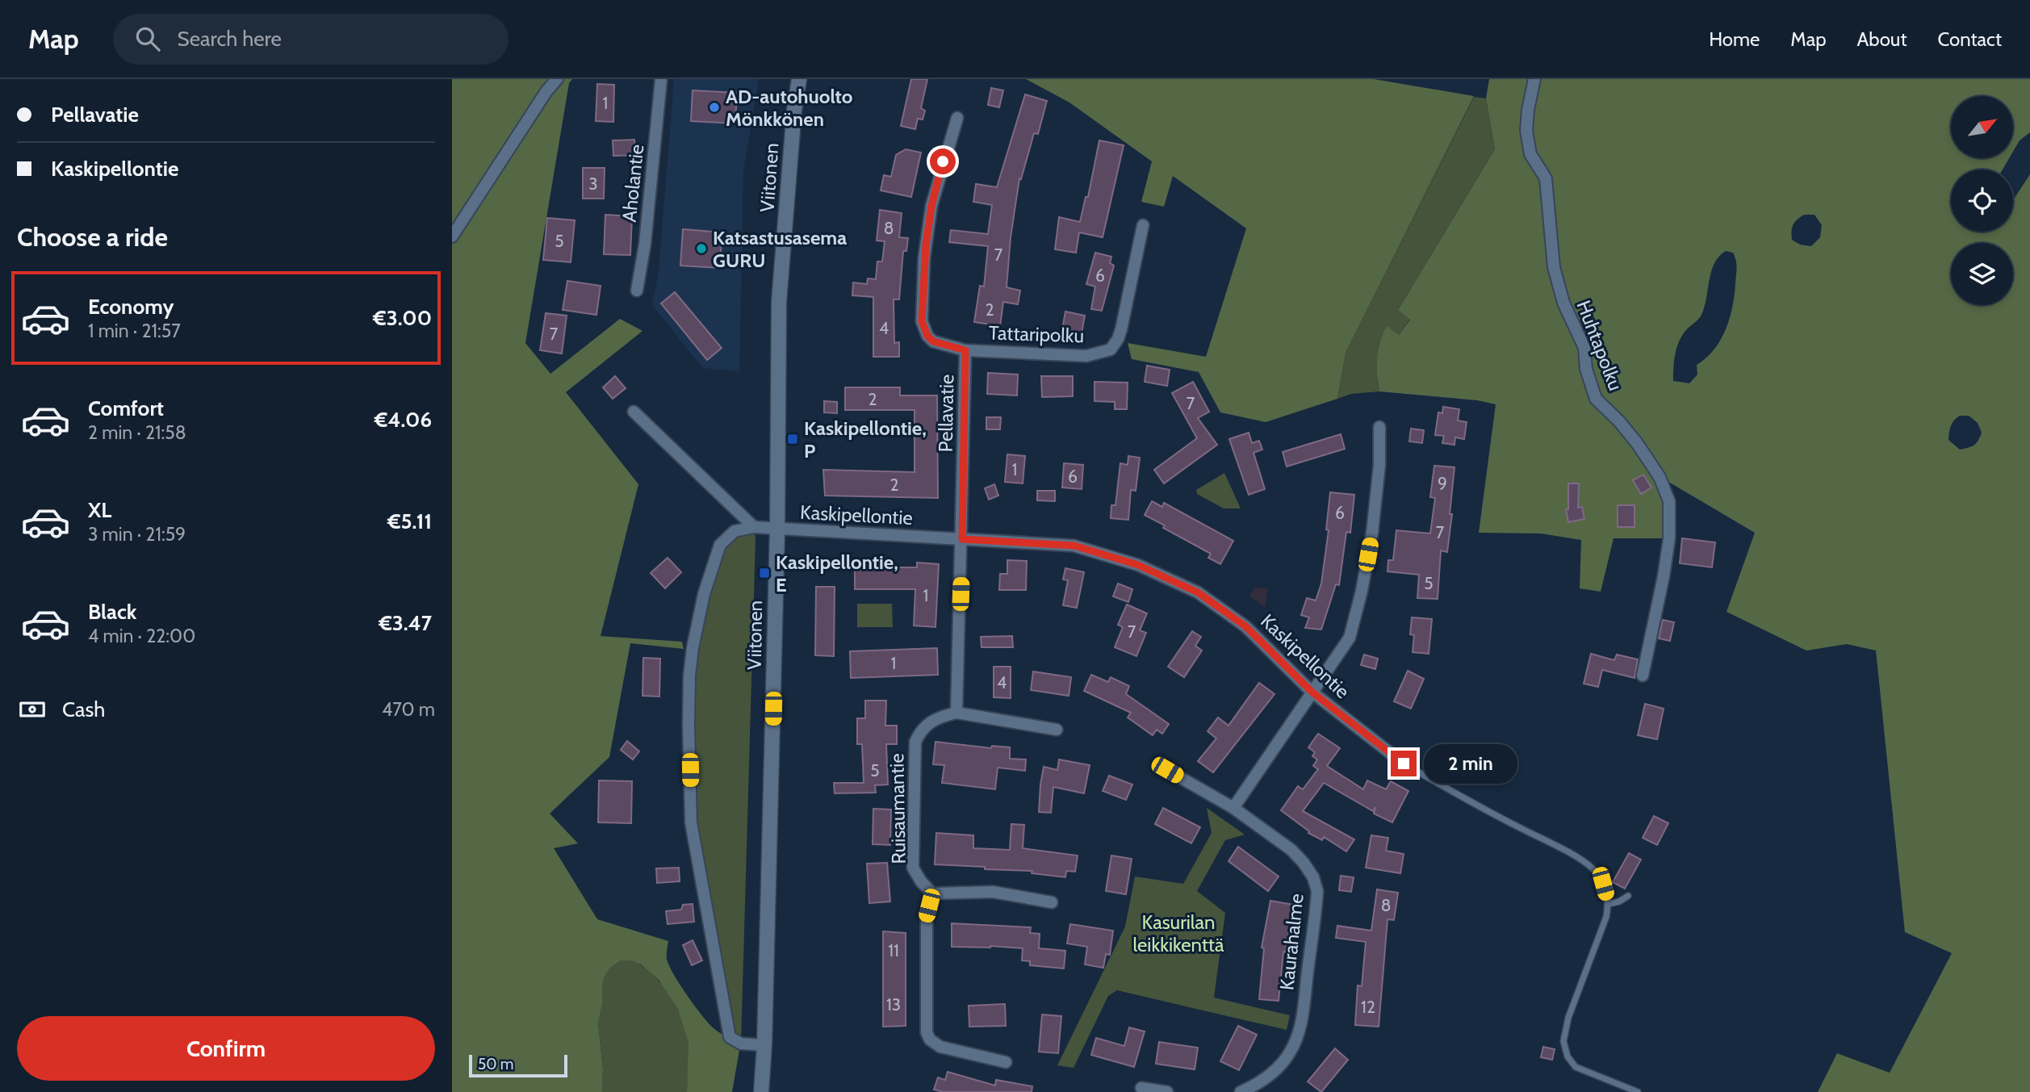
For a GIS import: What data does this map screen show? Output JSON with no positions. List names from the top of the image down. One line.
{"streets":{"main road":["Viitonen"],"street":["Aholantie","Tattaripolku","Huhtapolku","Pellavatie","Kaskipellontie","Ruisaumantie","Kaurahalme"]},"crossings":[["Viitonen","Kaskipellontie"],["Tattaripolku","Pellavatie"],["Pellavatie","Kaskipellontie"]],"parks":["Kasurilan leikkikenttä"],"places":{"other":["AD-autohuolto Mönkkönen","Katsastusasema GURU"],"transit":["Kaskipellontie, P","Kaskipellontie, E"]},"house_numbers":["1","3","8","5","7","6","2","4","7","2","7","1","6","9","2","6","7","5","1","7","1","4","5","8","11","13","12"],"scale_bar":"50 m","north":"top right","page":{"header":"Map","search":"Search here","nav":["Home","Map","About","Contact"],"banner":["Pellavatie","Kaskipellontie"],"heading":"Choose a ride","list":[{"name":"Economy","note":"1 min · 21:57","value":"€3.00"},{"name":"Comfort","note":"2 min · 21:58","value":"€4.06"},{"name":"XL","note":"3 min · 21:59","value":"€5.11"},{"name":"Black","note":"4 min · 22:00","value":"€3.47"}],"pay":["Cash","470 m"],"bubble":"2 min","buttons":"Confirm","scale":"50 m"}}
